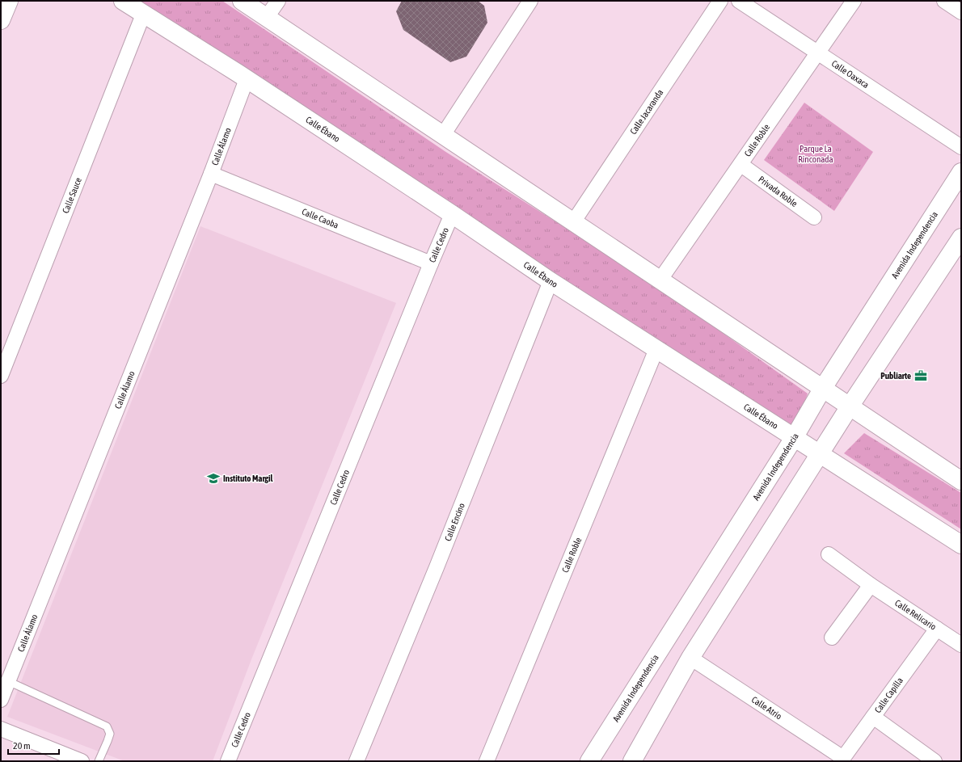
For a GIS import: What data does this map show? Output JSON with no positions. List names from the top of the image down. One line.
{"streets":{"street":["Calle Oaxaca","Calle Jacaranda","Calle Ébano","Calle Roble","Calle Álamo","Privada Roble","Calle Sauce","Calle Caoba","Calle Cedro","Avenida Independencia","Calle Encino","Calle Relicario","Calle Capilla","Calle Atrio"]},"crossings":[["Calle Oaxaca","Calle Roble"],["Calle Ébano","Calle Roble"],["Calle Ébano","Calle Álamo"],["Calle Ébano","Calle Sauce"],["Calle Ébano","Calle Cedro"],["Calle Ébano","Avenida Independencia"],["Calle Ébano","Calle Encino"],["Calle Roble","Privada Roble"],["Calle Álamo","Calle Caoba"],["Calle Caoba","Calle Cedro"],["Calle Relicario","Calle Capilla"],["Calle Capilla","Calle Atrio"]],"parks":["Parque La Rinconada"],"places":{"office":["Publiarte"],"school or university":["Instituto Margil"]},"scale_bar":"20 m"}
